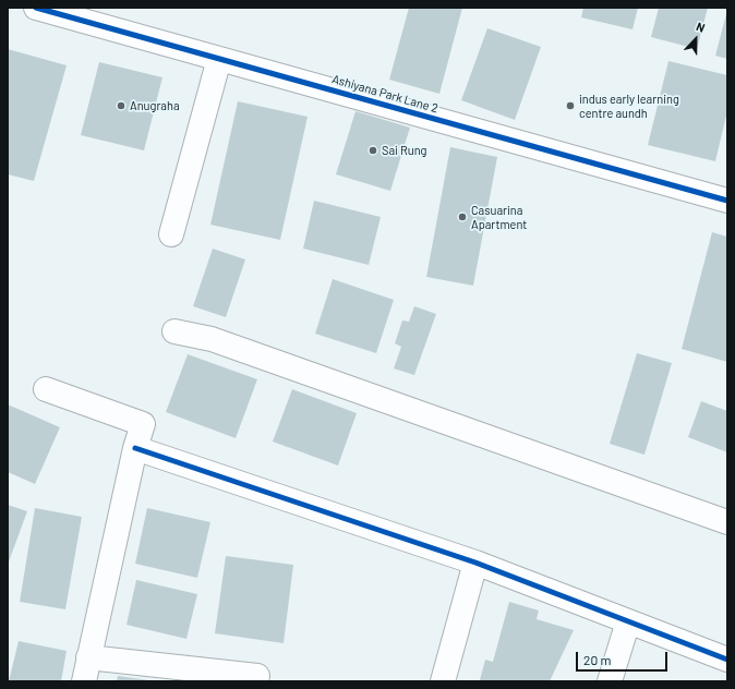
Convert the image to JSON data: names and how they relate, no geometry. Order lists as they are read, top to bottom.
{
  "streets": {
    "street": ["Ashiyana Park Lane 2"]
  },
  "places": [
    "Anugraha",
    "indus early learning centre aundh",
    "Sai Rung",
    "Casuarina Apartment"
  ],
  "scale_bar": "20 m",
  "north": "top"
}
